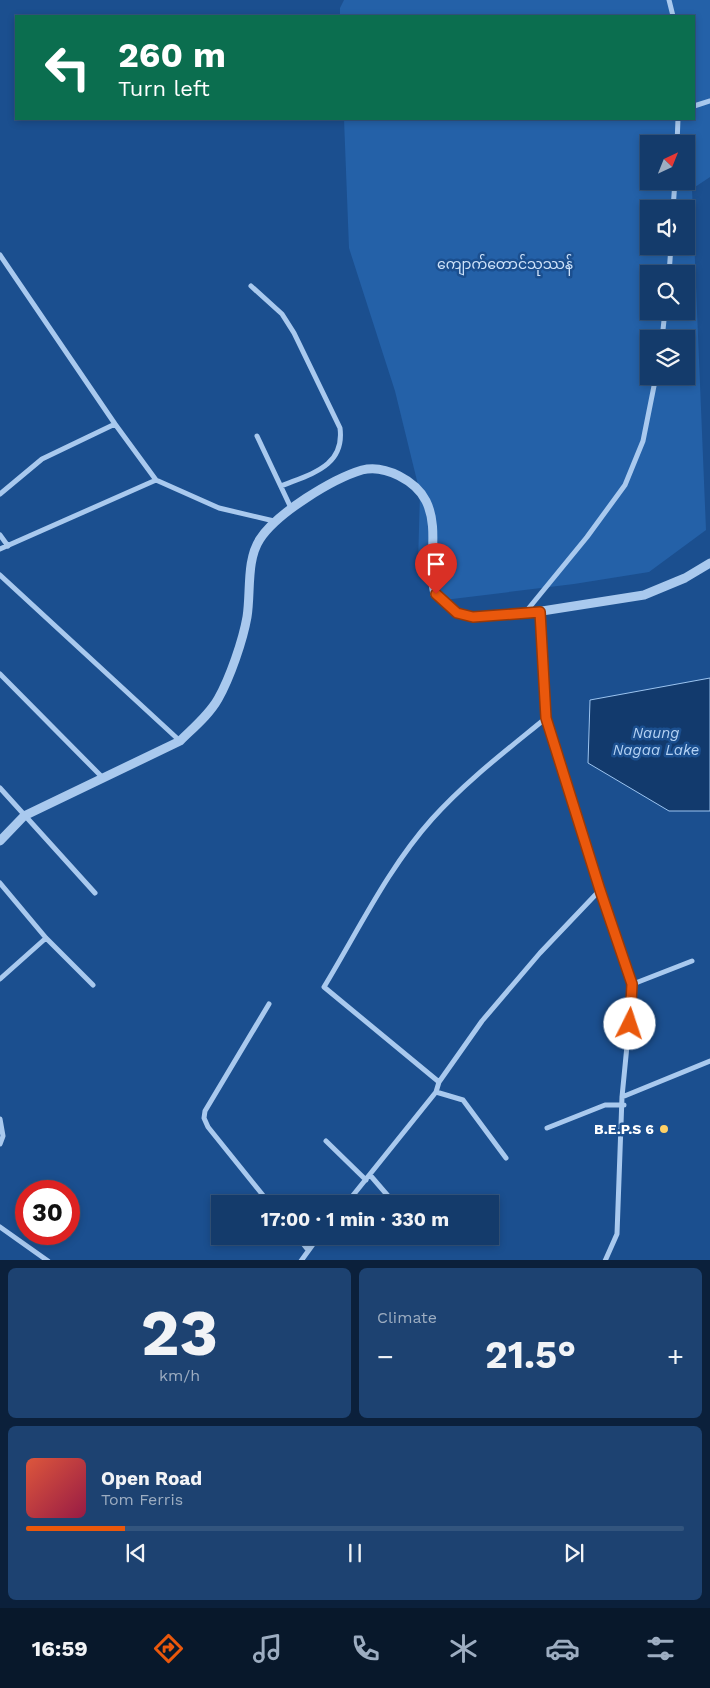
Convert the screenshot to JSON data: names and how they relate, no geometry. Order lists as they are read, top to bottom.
{
  "water": ["Naung Nagaa Lake"],
  "parks": ["ကျောက်တောင်သုဿန်"],
  "places": ["B.E.P.S 6"],
  "north": "top right",
  "page": {
    "turn": ["260 m", "Turn left"],
    "limit": "30",
    "trip": "17:00 · 1 min · 330 m",
    "tile": [
      ["23", "km/h"],
      "Climate"
    ],
    "heat": ["−", "21.5°", "+"],
    "song": ["Open Road", "Tom Ferris"],
    "tabs": "16:59"
  }
}
